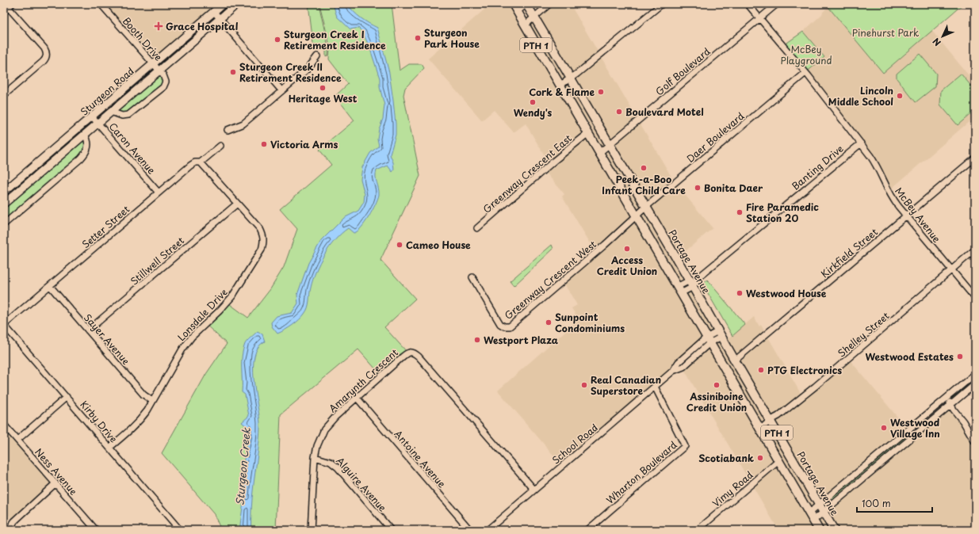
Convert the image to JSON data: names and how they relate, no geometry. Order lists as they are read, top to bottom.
{
  "streets": {
    "highway": ["PTH 1", "Portage Avenue"],
    "main road": ["Sturgeon Road"],
    "street": [
      "Booth Drive",
      "Golf Boulevard",
      "Daer Boulevard",
      "Caron Avenue",
      "Banting Drive",
      "Greenway Crescent East",
      "McBey Avenue",
      "Setter Street",
      "Kirkfield Street",
      "Stillwell Street",
      "Greenway Crescent West",
      "Lonsdale Drive",
      "Shelley Street",
      "Sayer Avenue",
      "Amarynth Crescent",
      "Kirby Drive",
      "School Road",
      "Antoine Avenue",
      "Ness Avenue",
      "Wharton Boulevard",
      "Alguire Avenue",
      "Vimy Road"
    ]
  },
  "crossings": [
    ["Booth Drive", "Sturgeon Road"],
    ["PTH 1", "Golf Boulevard"],
    ["PTH 1", "Daer Boulevard"],
    ["PTH 1", "Greenway Crescent East"],
    ["PTH 1", "Greenway Crescent West"],
    ["PTH 1", "Shelley Street"],
    ["PTH 1", "School Road"],
    ["PTH 1", "Vimy Road"],
    ["Golf Boulevard", "McBey Avenue"],
    ["Golf Boulevard", "Portage Avenue"],
    ["Sturgeon Road", "Caron Avenue"],
    ["Daer Boulevard", "McBey Avenue"],
    ["Daer Boulevard", "Portage Avenue"],
    ["Daer Boulevard", "Greenway Crescent West"],
    ["Caron Avenue", "Setter Street"],
    ["Banting Drive", "McBey Avenue"],
    ["Banting Drive", "Portage Avenue"],
    ["McBey Avenue", "Kirkfield Street"],
    ["McBey Avenue", "Shelley Street"],
    ["Setter Street", "Lonsdale Drive"],
    ["Setter Street", "Sayer Avenue"],
    ["Setter Street", "Kirby Drive"],
    ["Kirkfield Street", "Portage Avenue"],
    ["Stillwell Street", "Lonsdale Drive"],
    ["Stillwell Street", "Sayer Avenue"],
    ["Portage Avenue", "Shelley Street"],
    ["Portage Avenue", "School Road"],
    ["Lonsdale Drive", "Sayer Avenue"],
    ["Lonsdale Drive", "Kirby Drive"],
    ["Amarynth Crescent", "School Road"],
    ["Amarynth Crescent", "Antoine Avenue"],
    ["Amarynth Crescent", "Alguire Avenue"],
    ["School Road", "Wharton Boulevard"]
  ],
  "water": ["Sturgeon Creek"],
  "parks": ["Pinehurst Park", "McBey Playground"],
  "places": {
    "health": ["Grace Hospital"],
    "other": [
      "Sturgeon Park House",
      "Sturgeon Creek I Retirement Residence",
      "Sturgeon Creek II Retirement Residence",
      "Heritage West",
      "Cork & Flame",
      "Lincoln Middle School",
      "Wendy's",
      "Boulevard Motel",
      "Victoria Arms",
      "Peek-a-Boo Infant Child Care",
      "Bonita Daer",
      "Fire Paramedic Station 20",
      "Cameo House",
      "Access Credit Union",
      "Westwood House",
      "Sunpoint Condominiums",
      "Westport Plaza",
      "Westwood Estates",
      "PTG Electronics",
      "Real Canadian Superstore",
      "Assiniboine Credit Union",
      "Westwood Village Inn",
      "Scotiabank"
    ]
  },
  "scale_bar": "100 m",
  "north": "bottom left"
}
